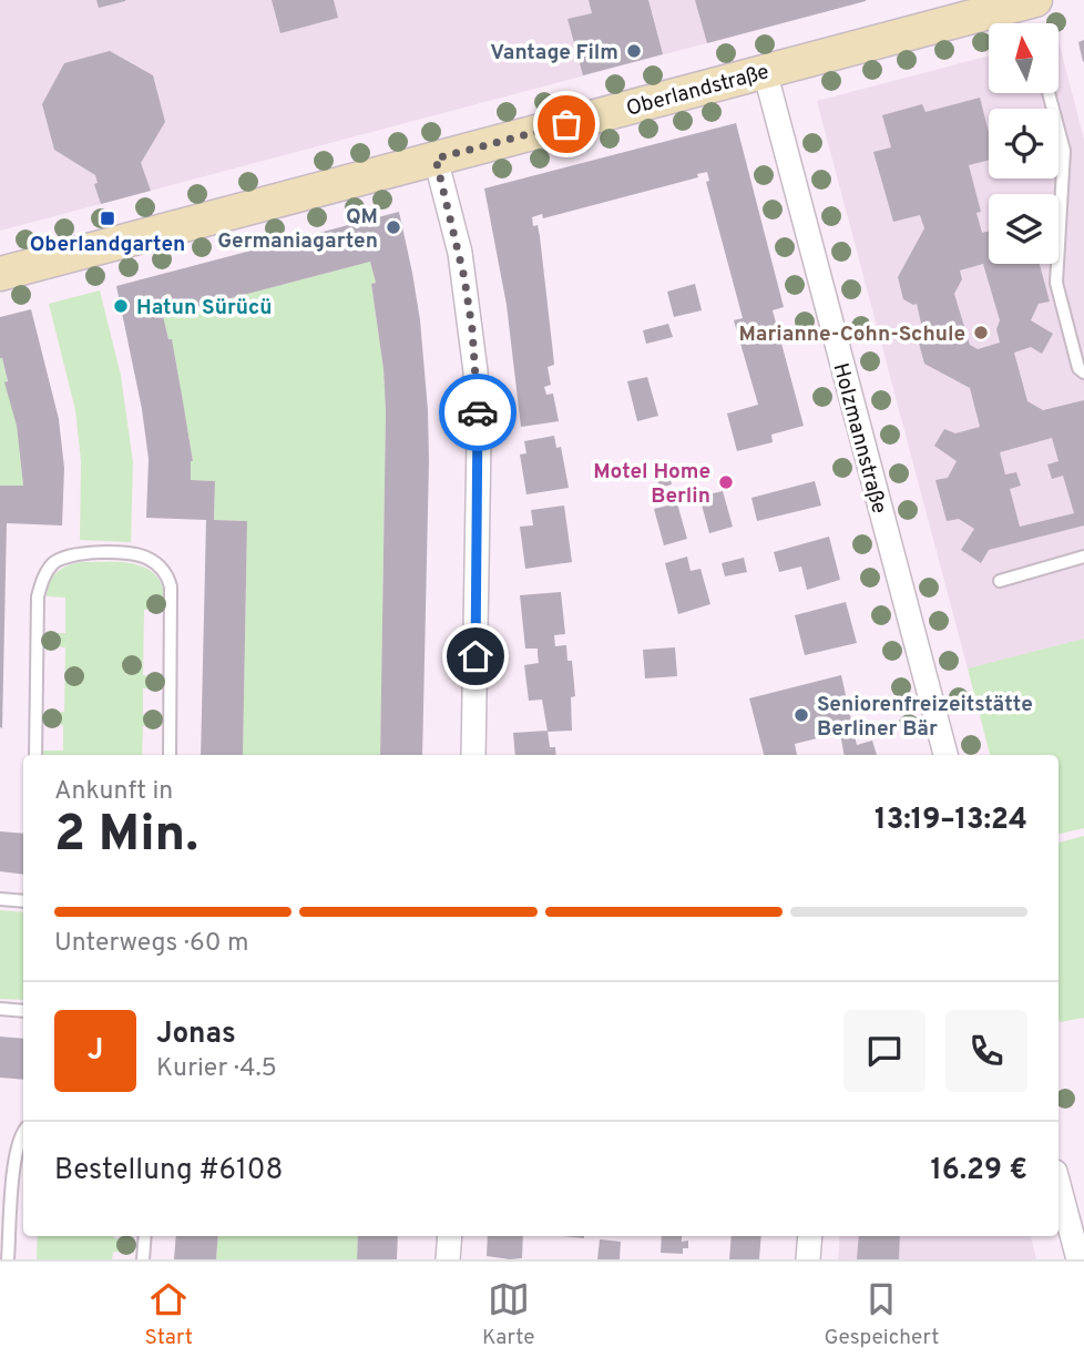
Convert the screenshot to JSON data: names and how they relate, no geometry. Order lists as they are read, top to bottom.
{
  "streets": {
    "street": ["Oberlandstraße", "Holzmannstraße"]
  },
  "crossings": [
    ["Oberlandstraße", "Holzmannstraße"]
  ],
  "places": {
    "other": [
      "Vantage Film",
      "QM Germaniagarten",
      "Hatun Sürücü",
      "Marianne-Cohn-Schule",
      "Motel Home Berlin",
      "Seniorenfreizeitstätte Berliner Bär"
    ],
    "transit": ["Oberlandgarten"]
  },
  "north": "top",
  "page": {
    "heading": ["2 Min.", "Ankunft in", "13:19–13:24"],
    "panel": [
      "Jonas",
      "Kurier · 4.5",
      "Bestellung #6108",
      "16.29 €"
    ],
    "bar": "Unterwegs · 60 m",
    "round": "J",
    "tabs": ["Start", "Karte", "Gespeichert"]
  }
}
